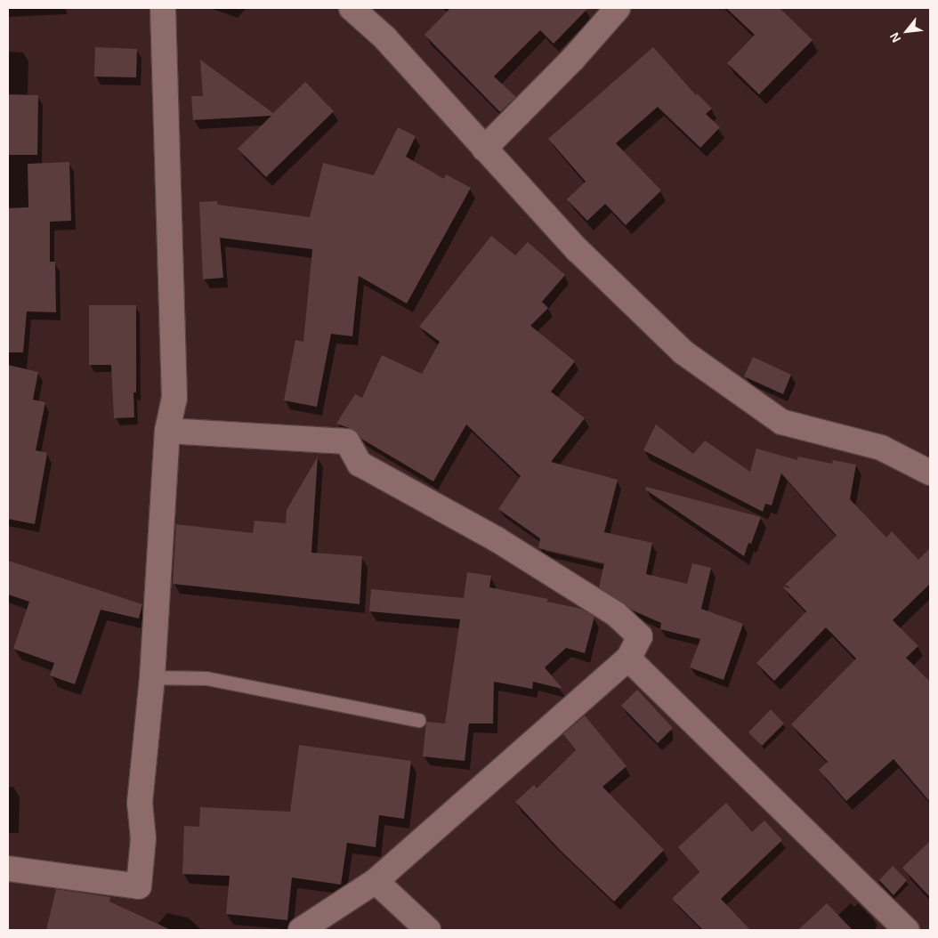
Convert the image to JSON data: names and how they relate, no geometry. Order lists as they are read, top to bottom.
{
  "north": "bottom left"
}
